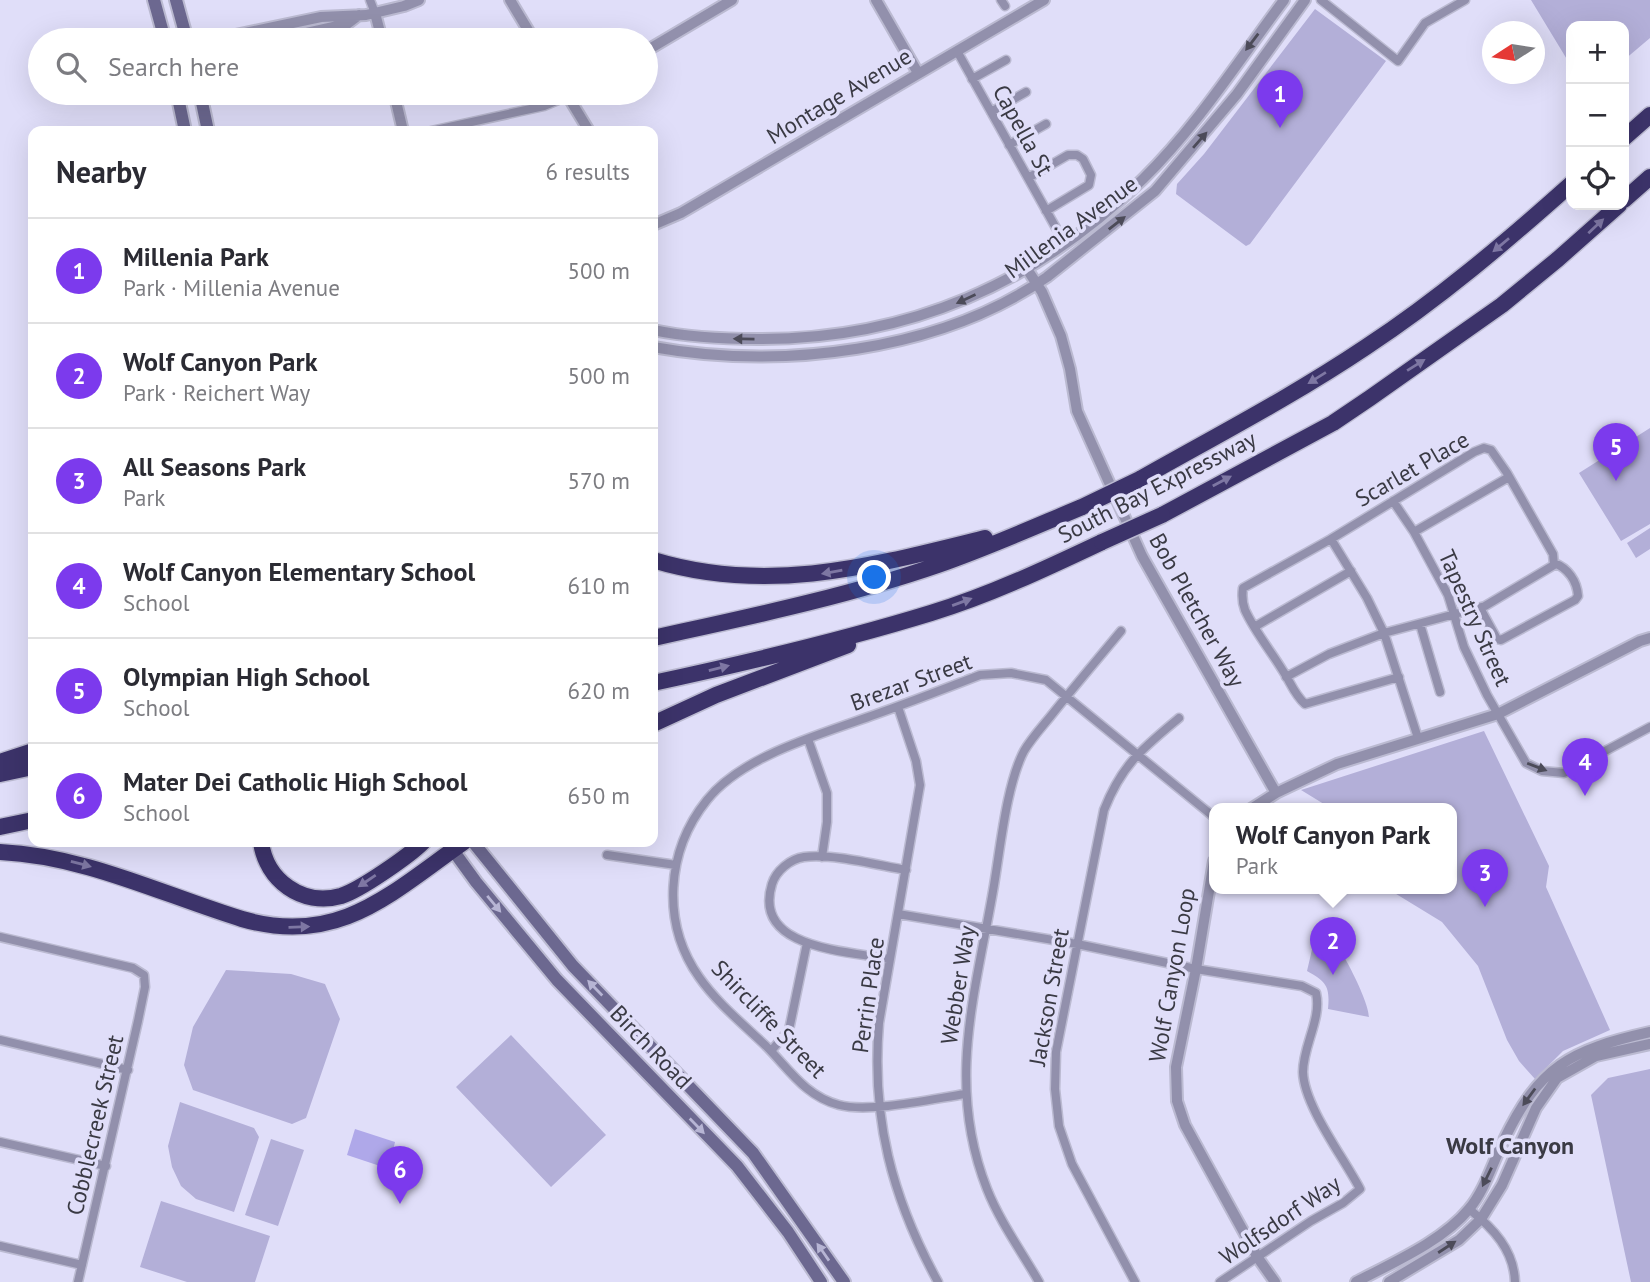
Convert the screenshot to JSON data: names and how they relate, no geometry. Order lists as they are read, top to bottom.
{
  "streets": {
    "highway": ["South Bay Expressway"],
    "main road": ["Birch Road"],
    "street": [
      "Montage Avenue",
      "Capella St",
      "Millenia Avenue",
      "Scarlet Place",
      "Bob Pletcher Way",
      "Tapestry Street",
      "Brezar Street",
      "Wolf Canyon Loop",
      "Webber Way",
      "Perrin Place",
      "Jackson Street",
      "Shircliffe Street",
      "Cobblecreek Street",
      "Wolfsdorf Way"
    ]
  },
  "crossings": [
    ["Montage Avenue", "Capella St"],
    ["Millenia Avenue", "Bob Pletcher Way"],
    ["Scarlet Place", "Tapestry Street"],
    ["Brezar Street", "Webber Way"],
    ["Brezar Street", "Perrin Place"],
    ["Brezar Street", "Jackson Street"],
    ["Brezar Street", "Shircliffe Street"],
    ["Wolf Canyon Loop", "Wolfsdorf Way"],
    ["Webber Way", "Shircliffe Street"],
    ["Perrin Place", "Shircliffe Street"]
  ],
  "districts": ["Wolf Canyon"],
  "north": "left",
  "page": {
    "map_buttons": ["+", "−"],
    "search": "Search here",
    "pins": [
      "1",
      "5",
      "4",
      "3",
      "2",
      "6"
    ],
    "heading": ["Nearby", "6 results"],
    "list": [
      {
        "mark": "1",
        "name": "Millenia Park",
        "note": "Park · Millenia Avenue",
        "value": "500 m"
      },
      {
        "mark": "2",
        "name": "Wolf Canyon Park",
        "note": "Park · Reichert Way",
        "value": "500 m"
      },
      {
        "mark": "3",
        "name": "All Seasons Park",
        "note": "Park",
        "value": "570 m"
      },
      {
        "mark": "4",
        "name": "Wolf Canyon Elementary School",
        "note": "School",
        "value": "610 m"
      },
      {
        "mark": "5",
        "name": "Olympian High School",
        "note": "School",
        "value": "620 m"
      },
      {
        "mark": "6",
        "name": "Mater Dei Catholic High School",
        "note": "School",
        "value": "650 m"
      }
    ],
    "popup": ["Wolf Canyon Park", "Park"]
  }
}
